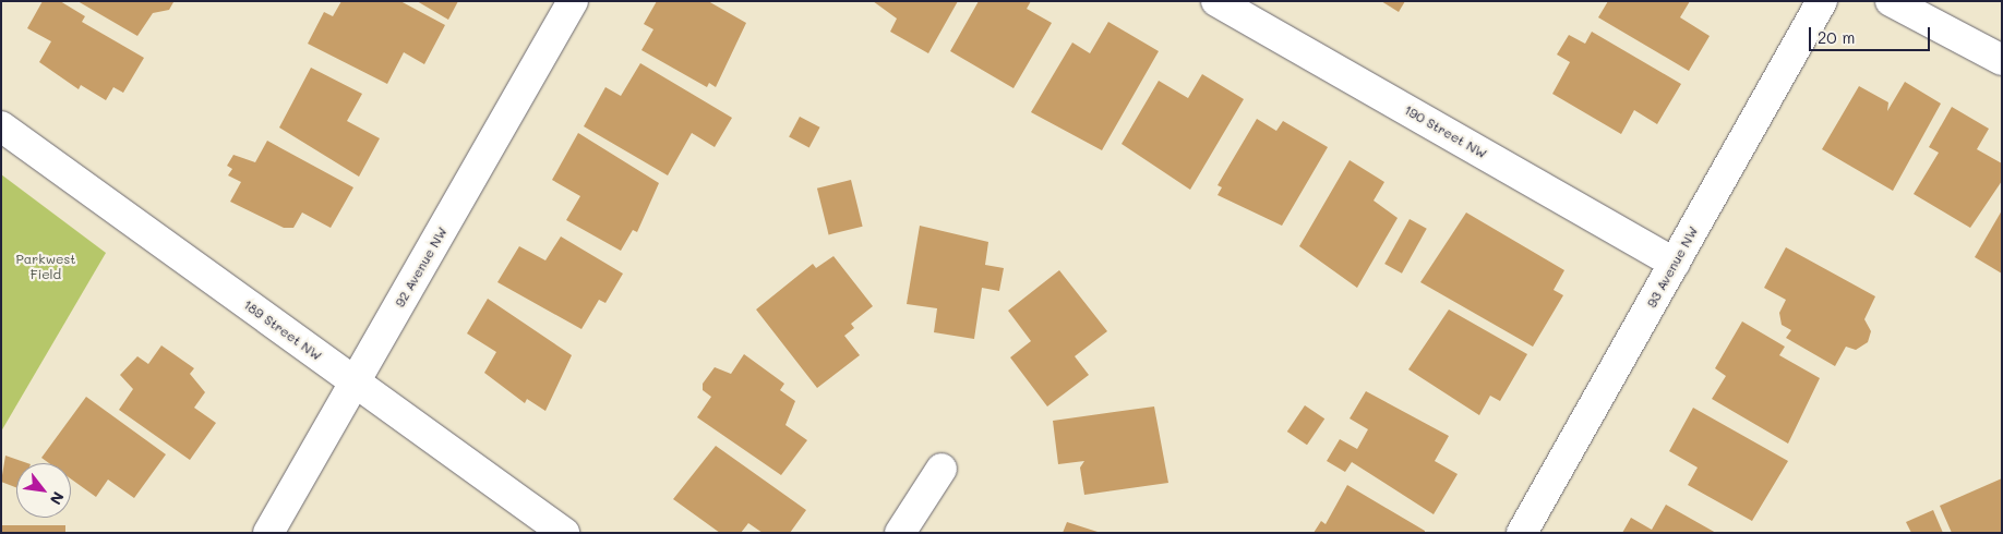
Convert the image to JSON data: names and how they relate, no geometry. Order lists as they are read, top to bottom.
{
  "streets": {
    "street": [
      "190 Street NW",
      "92 Avenue NW",
      "93 Avenue NW",
      "189 Street NW"
    ]
  },
  "crossings": [
    ["190 Street NW", "93 Avenue NW"],
    ["92 Avenue NW", "189 Street NW"]
  ],
  "parks": ["Parkwest Field"],
  "scale_bar": "20 m",
  "north": "bottom right"
}
